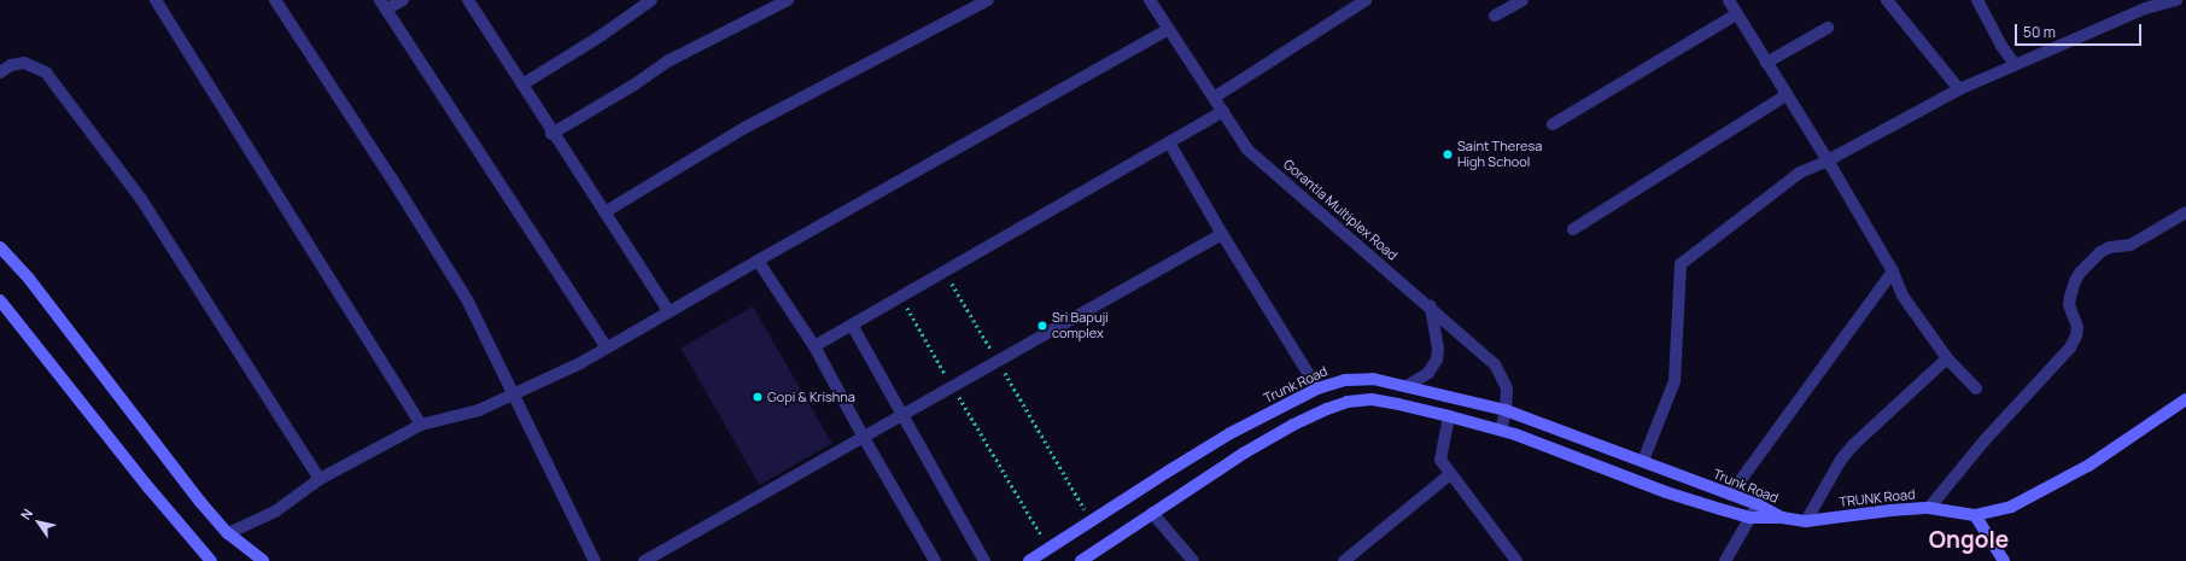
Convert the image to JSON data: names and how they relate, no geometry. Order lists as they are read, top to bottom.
{
  "streets": {
    "main road": ["Trunk Road", "TRUNK Road"],
    "street": ["Gorantla Multiplex Road"]
  },
  "crossings": [
    ["Gorantla Multiplex Road", "Trunk Road"],
    ["Trunk Road", "TRUNK Road"]
  ],
  "districts": ["Ongole"],
  "places": ["Saint Theresa High School", "Sri Bapuji complex", "Gopi & Krishna"],
  "scale_bar": "50 m",
  "north": "top left"
}
